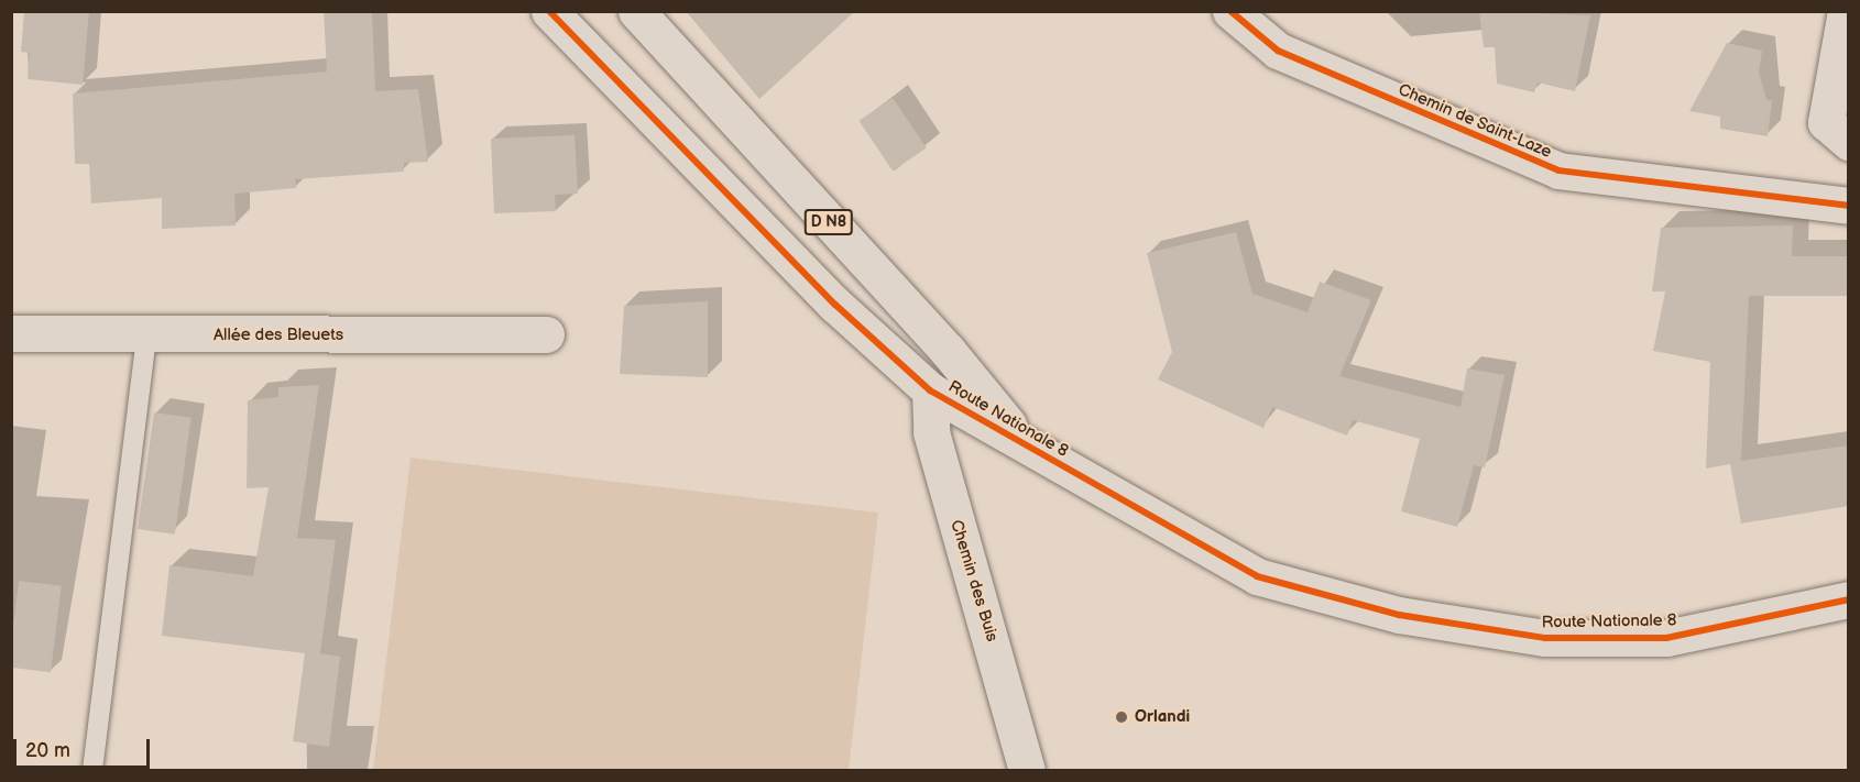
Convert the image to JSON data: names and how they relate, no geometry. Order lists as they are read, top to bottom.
{
  "streets": {
    "main road": [
      "Chemin de Saint-Laze",
      "D N8",
      "Allée des Bleuets",
      "Route Nationale 8",
      "Chemin des Buis"
    ]
  },
  "crossings": [
    ["Route Nationale 8", "Chemin des Buis"]
  ],
  "places": ["Orlandi"],
  "scale_bar": "20 m"
}
